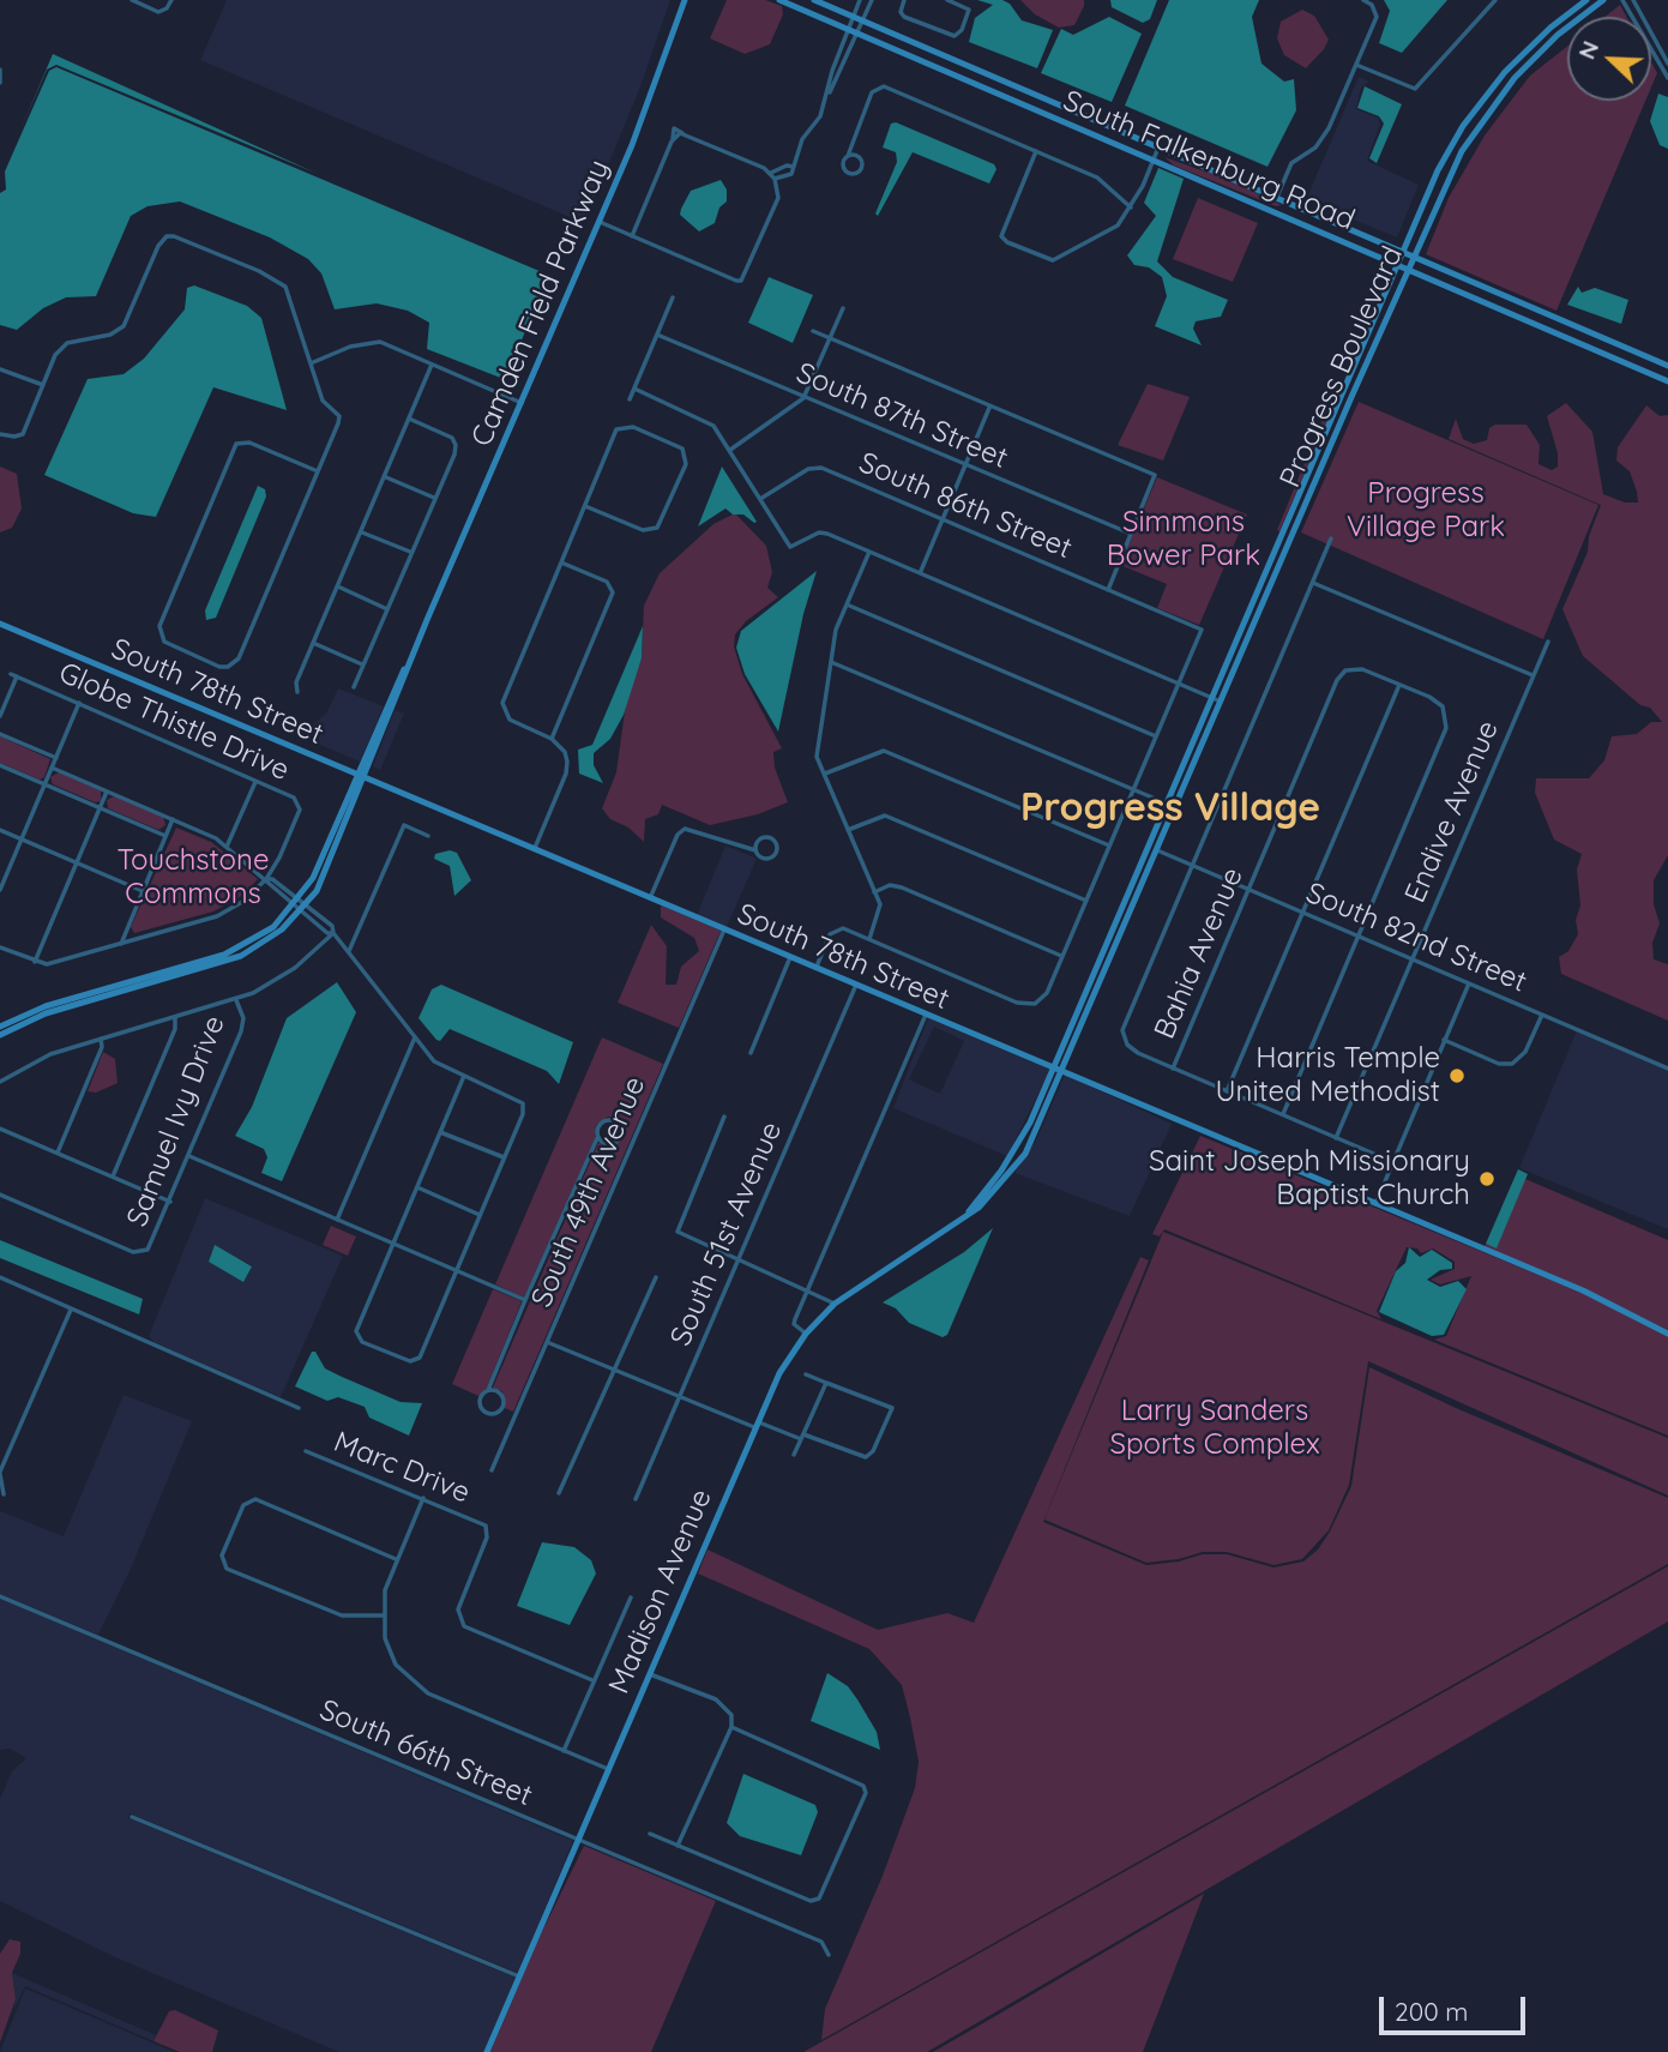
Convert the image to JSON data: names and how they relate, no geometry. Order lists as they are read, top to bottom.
{
  "streets": {
    "street": [
      "South Falkenburg Road",
      "Camden Field Parkway",
      "Progress Boulevard",
      "South 87th Street",
      "South 86th Street",
      "South 78th Street",
      "Globe Thistle Drive",
      "Endive Avenue",
      "South 82nd Street",
      "Bahia Avenue",
      "Samuel Ivy Drive",
      "South 49th Avenue",
      "South 51st Avenue",
      "Marc Drive",
      "Madison Avenue",
      "South 66th Street"
    ]
  },
  "crossings": [
    ["South Falkenburg Road", "Progress Boulevard"],
    ["Camden Field Parkway", "South 78th Street"],
    ["Progress Boulevard", "South 78th Street"],
    ["Progress Boulevard", "South 82nd Street"],
    ["Progress Boulevard", "Madison Avenue"],
    ["South 78th Street", "South 49th Avenue"],
    ["South 78th Street", "South 51st Avenue"],
    ["South 78th Street", "Madison Avenue"],
    ["Endive Avenue", "South 82nd Street"],
    ["South 82nd Street", "Bahia Avenue"],
    ["Madison Avenue", "South 66th Street"]
  ],
  "districts": ["Progress Village"],
  "parks": [
    "Progress Village Park",
    "Simmons Bower Park",
    "Touchstone Commons",
    "Larry Sanders Sports Complex"
  ],
  "places": ["Harris Temple United Methodist", "Saint Joseph Missionary Baptist Church"],
  "scale_bar": "200 m",
  "north": "top left"
}
